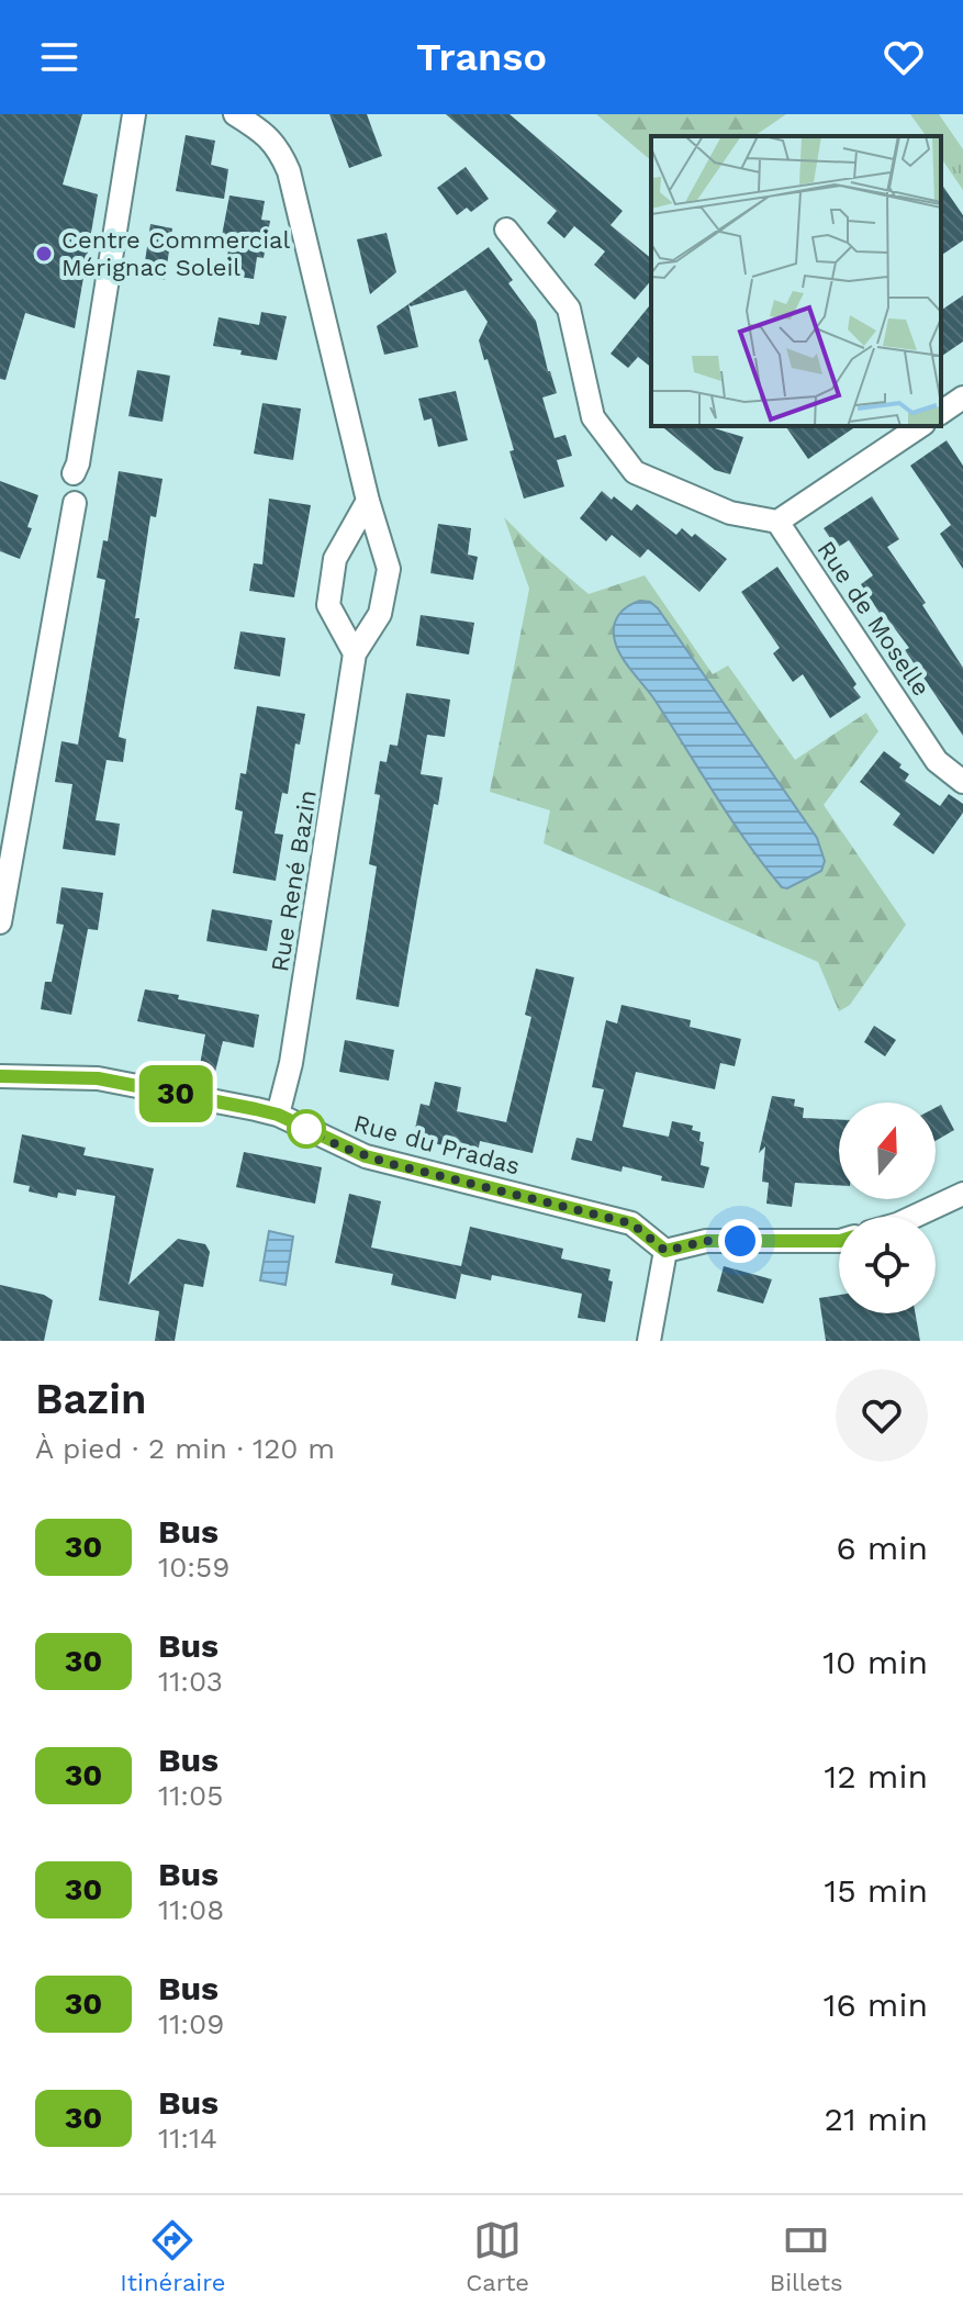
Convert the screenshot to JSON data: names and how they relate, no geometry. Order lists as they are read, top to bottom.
{
  "streets": {
    "street": ["Rue de Moselle", "Rue René Bazin", "Rue du Pradas"]
  },
  "crossings": [
    ["Rue René Bazin", "Rue du Pradas"]
  ],
  "places": ["Centre Commercial Mérignac Soleil"],
  "lines": ["bus line 30"],
  "north": "top",
  "page": {
    "header": "Transo",
    "on_map": "30",
    "heading": ["Bazin", "À pied · 2 min · 120 m"],
    "list": [
      {
        "mark": "30",
        "name": "Bus",
        "note": "10:59",
        "value": "6 min"
      },
      {
        "mark": "30",
        "name": "Bus",
        "note": "11:03",
        "value": "10 min"
      },
      {
        "mark": "30",
        "name": "Bus",
        "note": "11:05",
        "value": "12 min"
      },
      {
        "mark": "30",
        "name": "Bus",
        "note": "11:08",
        "value": "15 min"
      },
      {
        "mark": "30",
        "name": "Bus",
        "note": "11:09",
        "value": "16 min"
      },
      {
        "mark": "30",
        "name": "Bus",
        "note": "11:14",
        "value": "21 min"
      }
    ],
    "tabs": ["Itinéraire", "Carte", "Billets"]
  }
}
